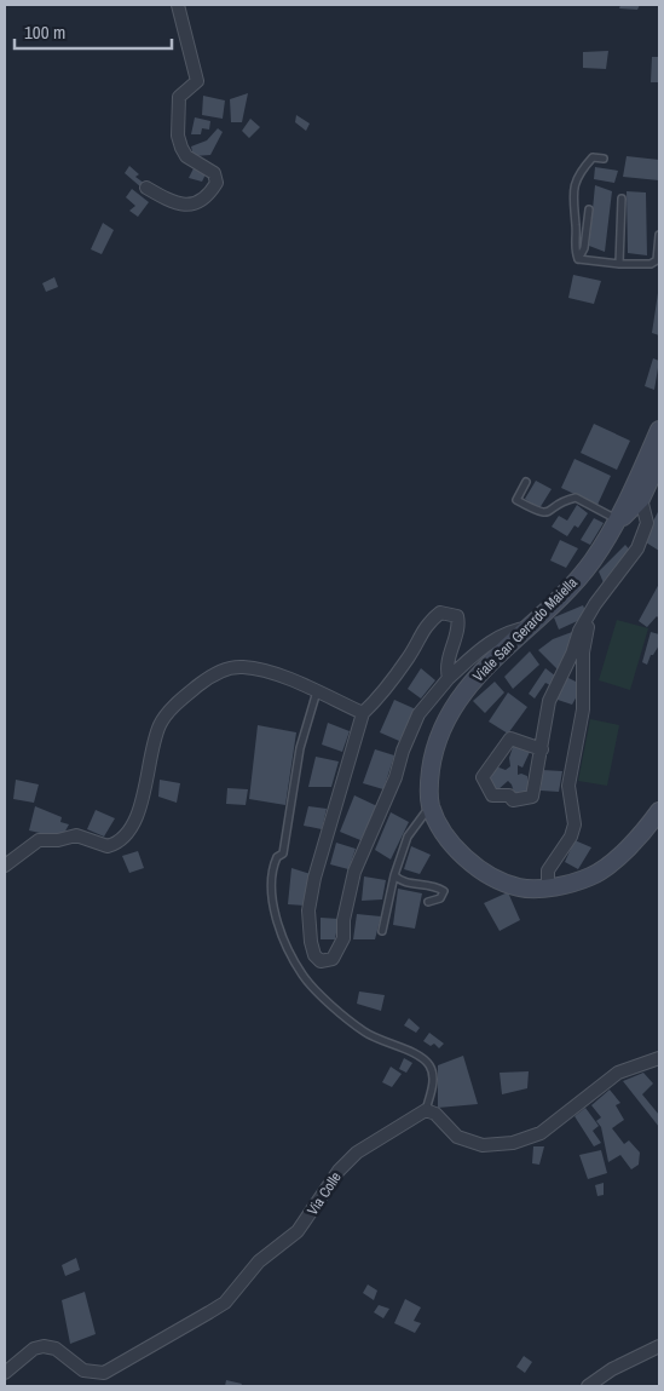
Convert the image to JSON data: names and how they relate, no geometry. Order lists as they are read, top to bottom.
{
  "streets": {
    "main road": ["Viale San Gerardo Maiella"],
    "street": ["Via Colle"]
  },
  "scale_bar": "100 m"
}
